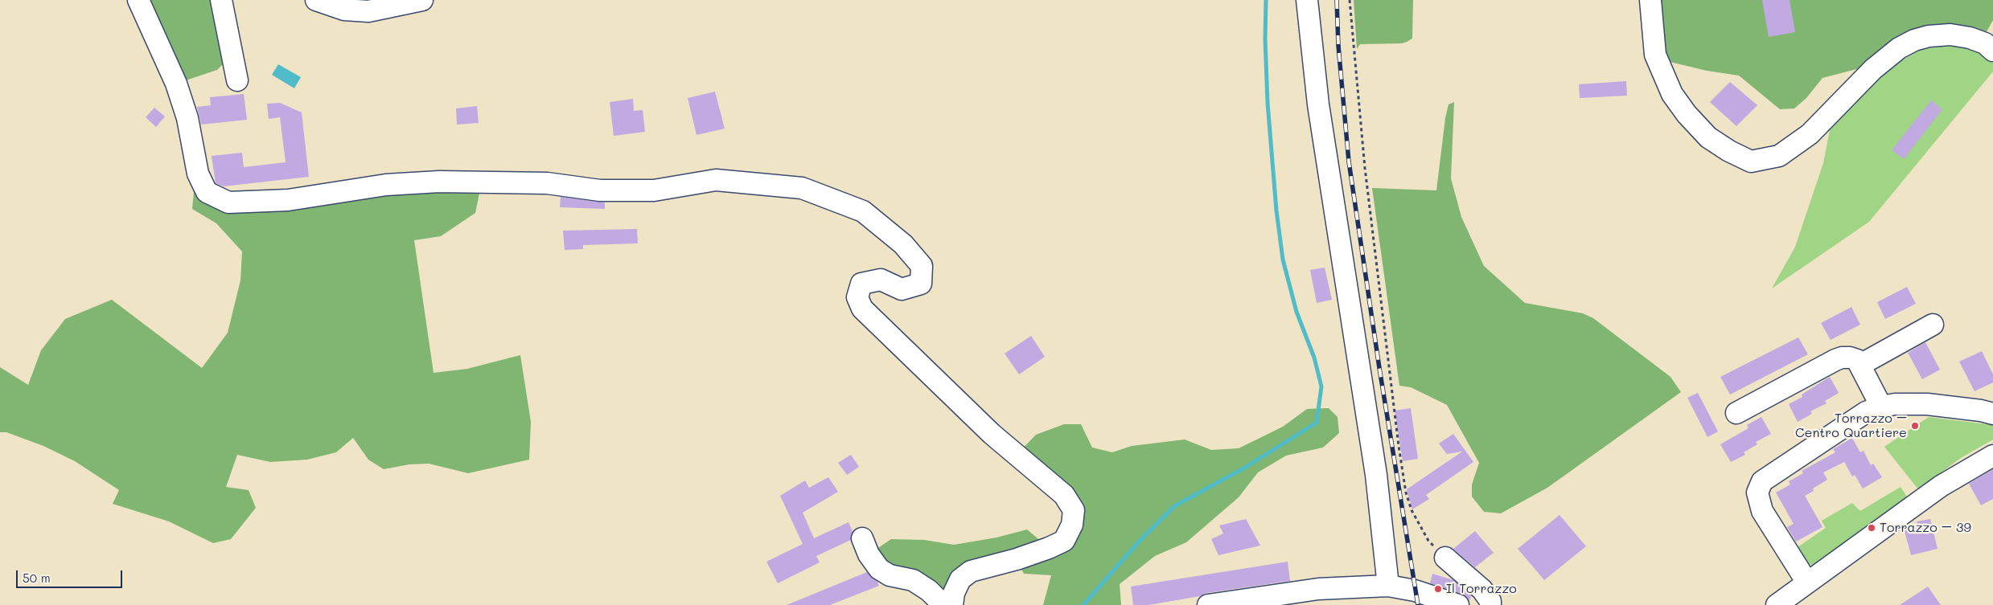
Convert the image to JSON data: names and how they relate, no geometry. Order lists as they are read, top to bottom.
{
  "places": ["Torrazzo – Centro Quartiere", "Torrazzo – 39", "Il Torrazzo"],
  "scale_bar": "50 m"
}
